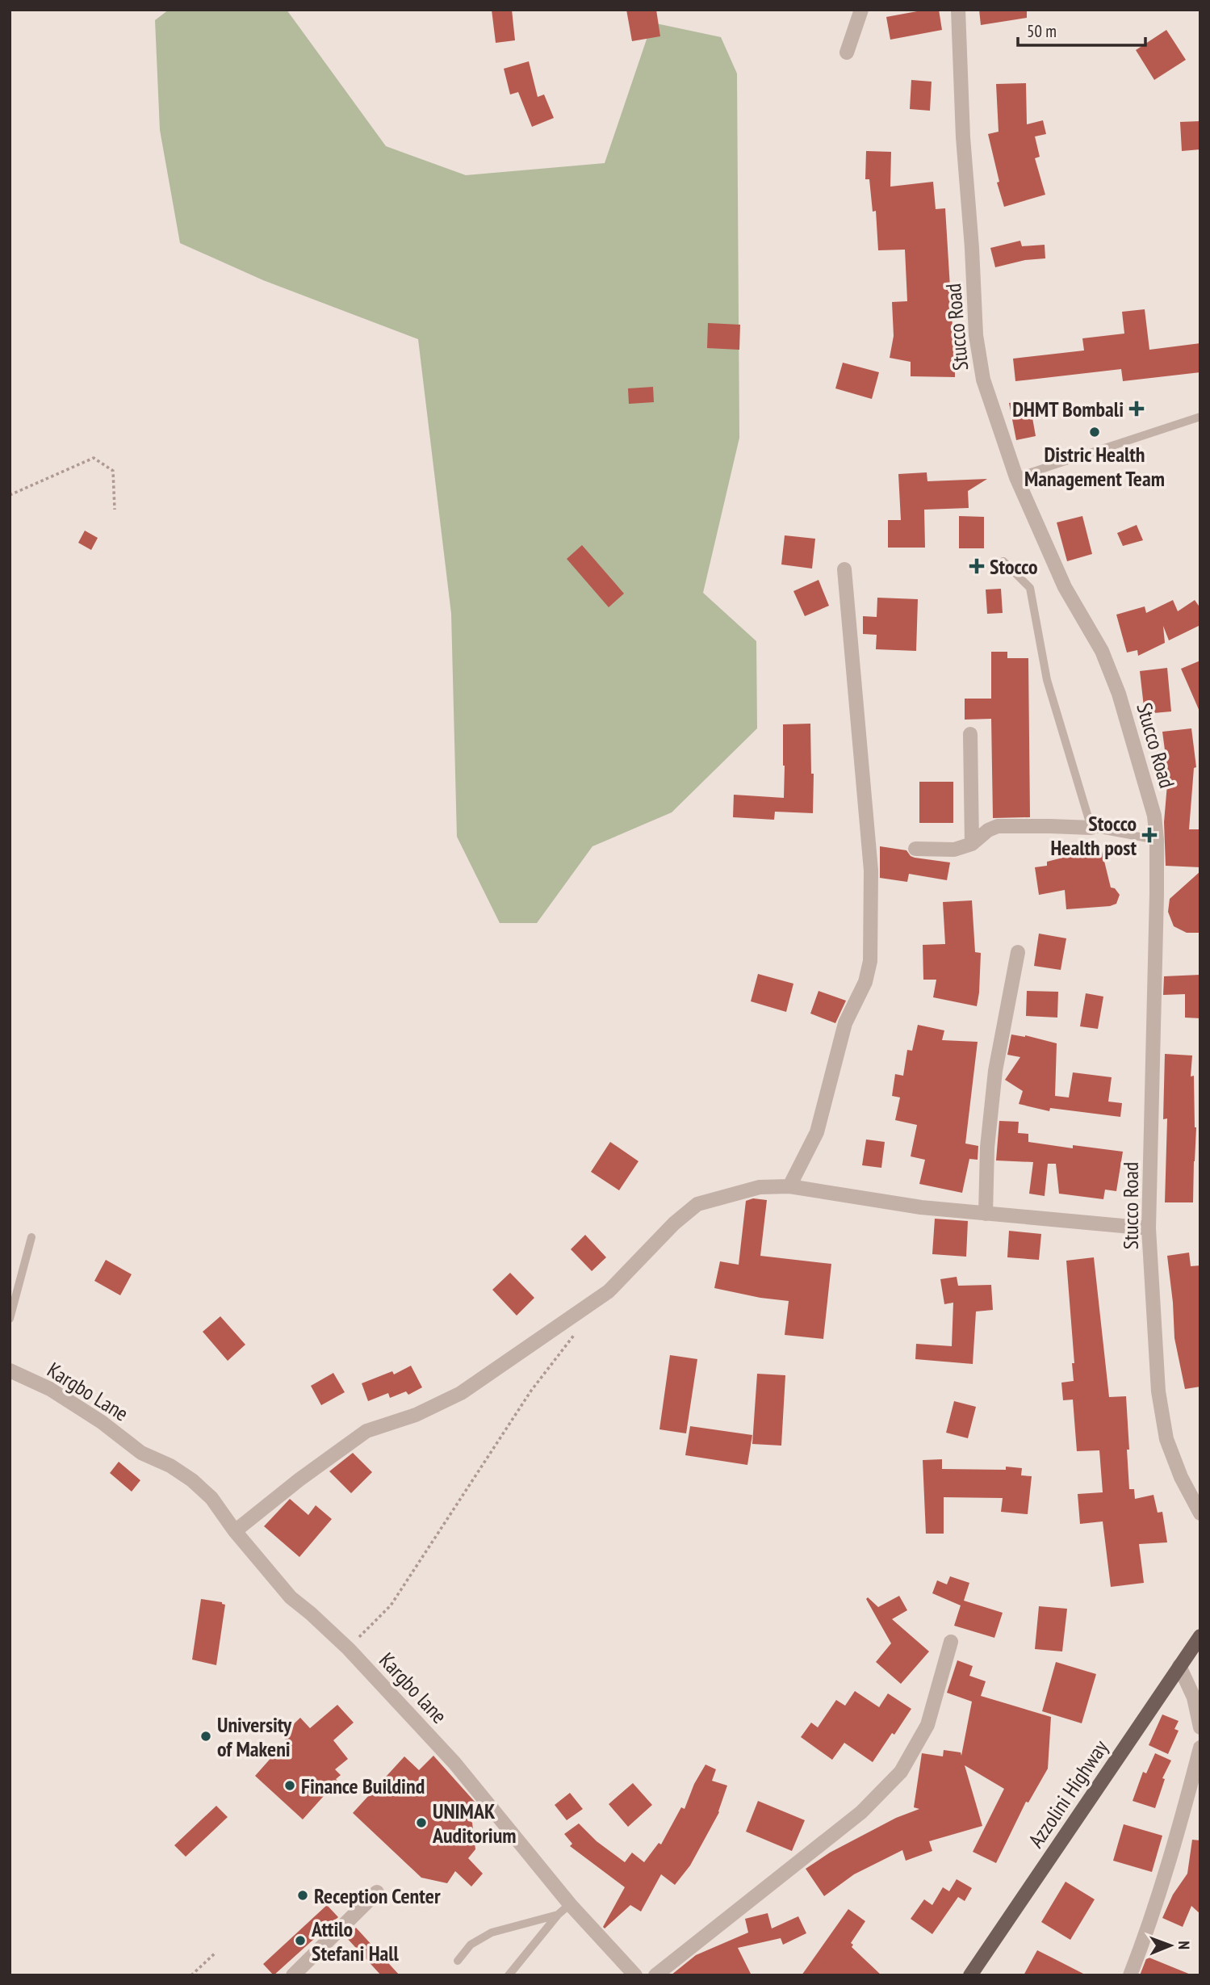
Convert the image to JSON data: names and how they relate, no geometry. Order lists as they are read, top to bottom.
{
  "streets": {
    "main road": ["Azzolini Highway"],
    "street": ["Stucco Road", "Kargbo Lane", "Kargbo lane"]
  },
  "crossings": [
    ["Kargbo Lane", "Kargbo lane"]
  ],
  "places": {
    "health": ["DHMT Bombali", "Stocco", "Stocco Health post"],
    "other": [
      "Distric Health Management Team",
      "University of Makeni",
      "Finance Buildind",
      "UNIMAK Auditorium",
      "Reception Center",
      "Attilo Stefani Hall"
    ]
  },
  "scale_bar": "50 m",
  "north": "right"
}
